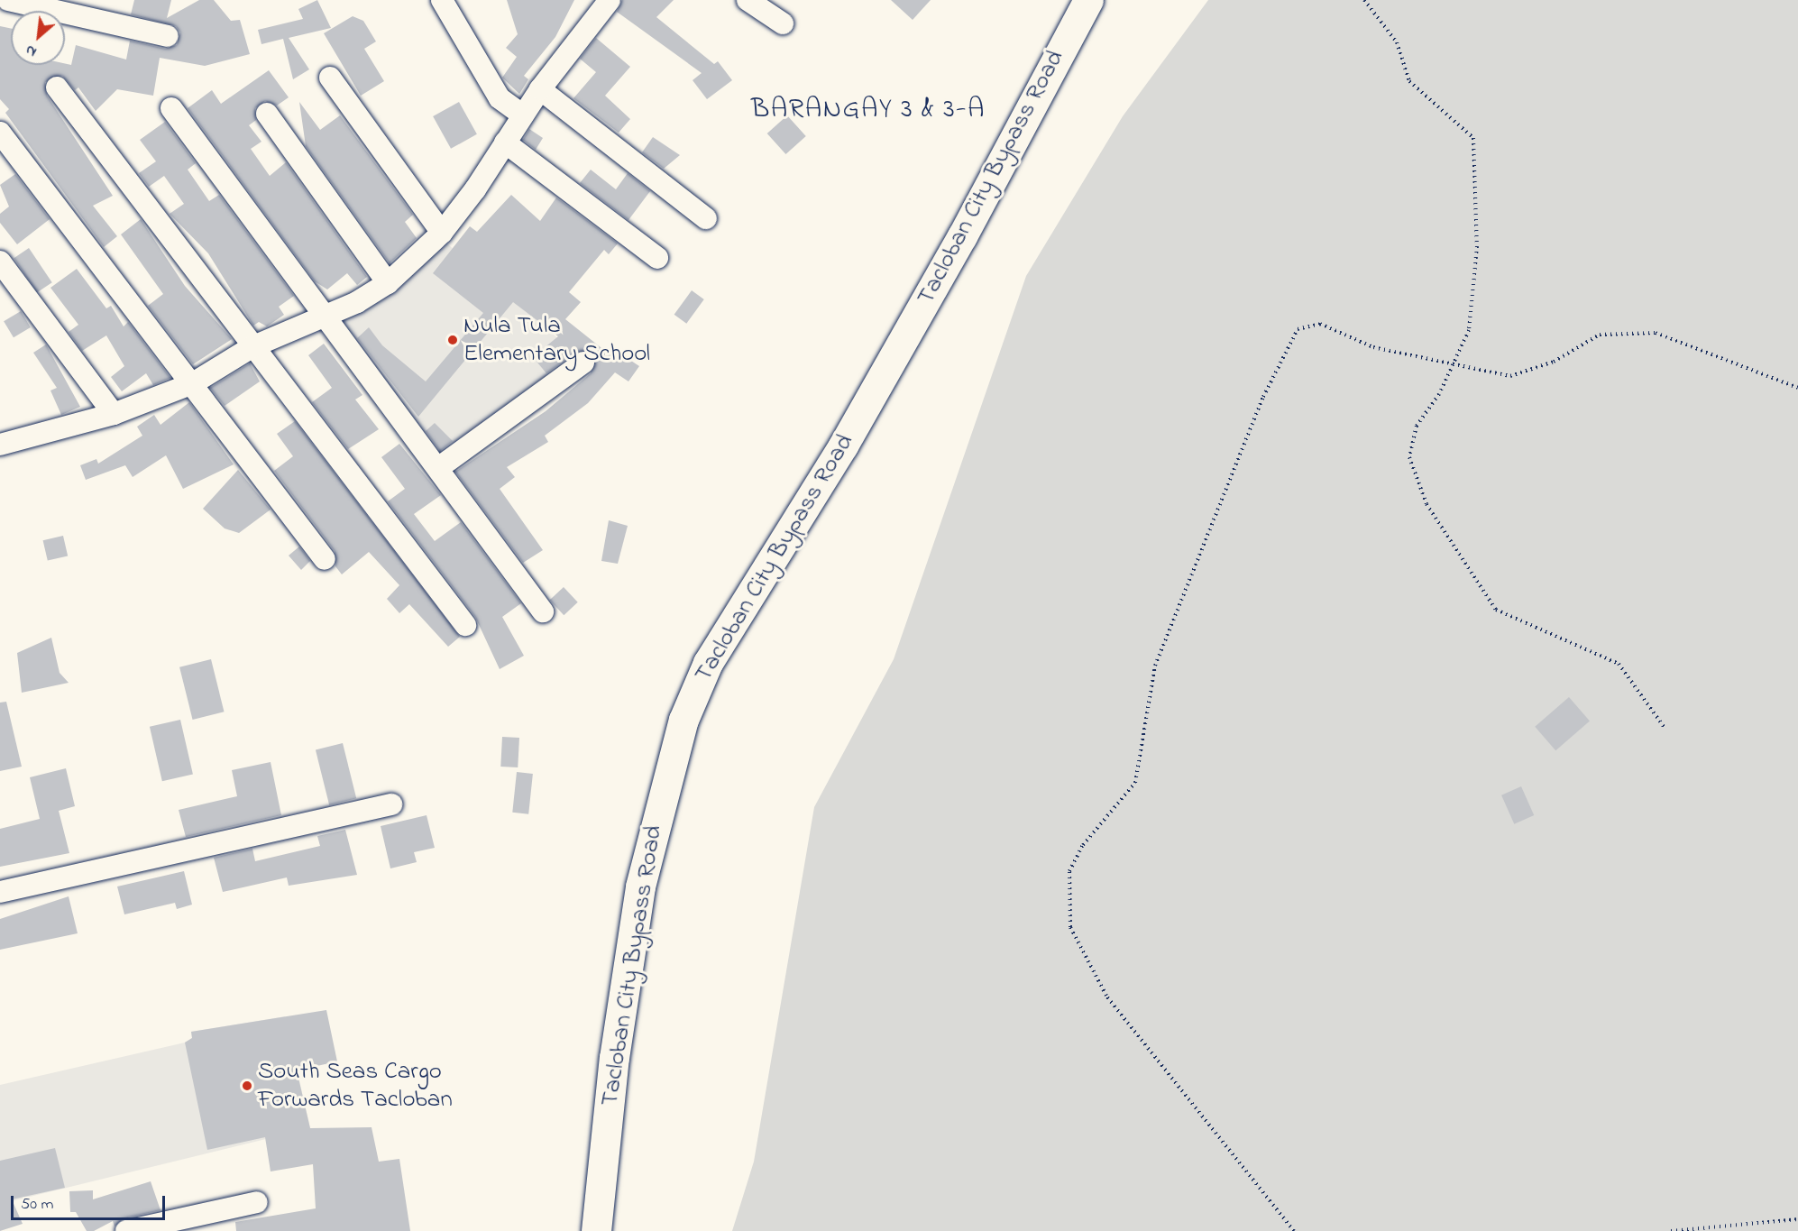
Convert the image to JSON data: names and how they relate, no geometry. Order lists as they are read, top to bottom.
{
  "streets": {
    "highway": ["Tacloban City Bypass Road"]
  },
  "districts": ["BARANGAY 3 & 3-A"],
  "places": ["Nula Tula Elementary School", "South Seas Cargo Forwards Tacloban"],
  "scale_bar": "50 m",
  "north": "bottom left"
}
